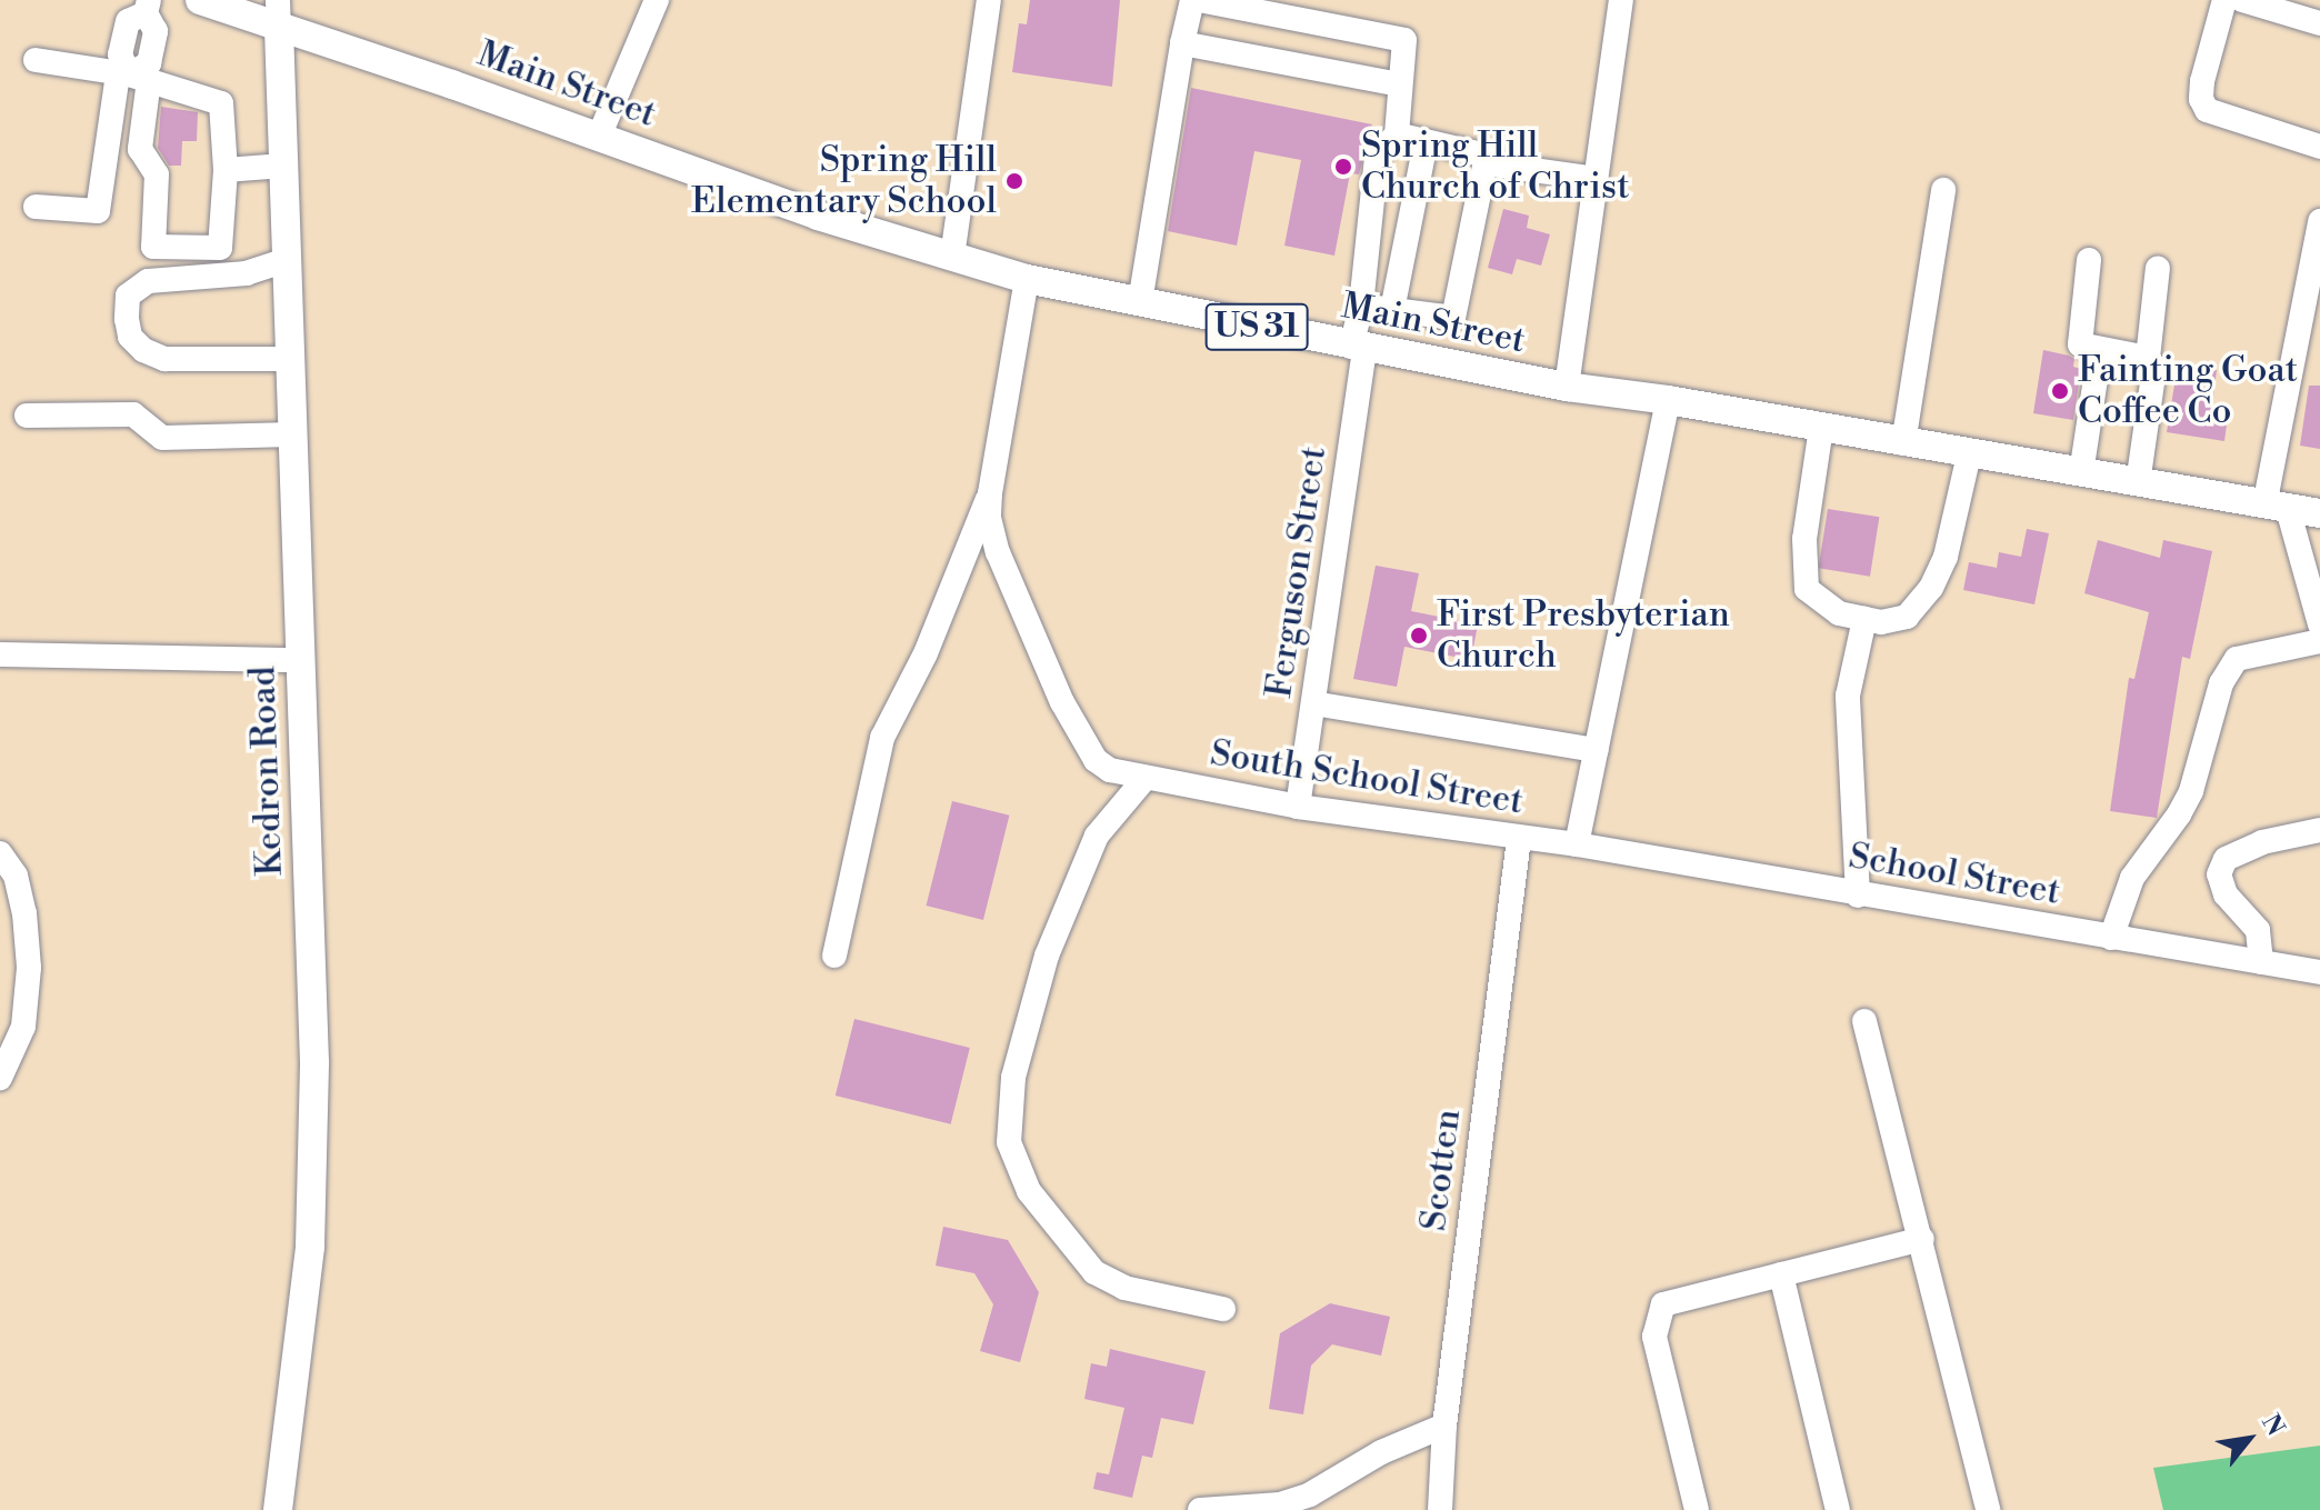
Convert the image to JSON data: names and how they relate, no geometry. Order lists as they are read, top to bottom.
{
  "streets": {
    "main road": ["Main Street", "US 31", "Kedron Road"],
    "street": [
      "Ferguson Street",
      "South School Street",
      "School Street",
      "Scotten"
    ]
  },
  "crossings": [
    ["Main Street", "Ferguson Street"],
    ["Main Street", "Kedron Road"],
    ["Ferguson Street", "South School Street"],
    ["South School Street", "School Street"],
    ["South School Street", "Scotten"]
  ],
  "places": [
    "Spring Hill Church of Christ",
    "Spring Hill Elementary School",
    "Fainting Goat Coffee Co",
    "First Presbyterian Church"
  ],
  "north": "top right"
}
